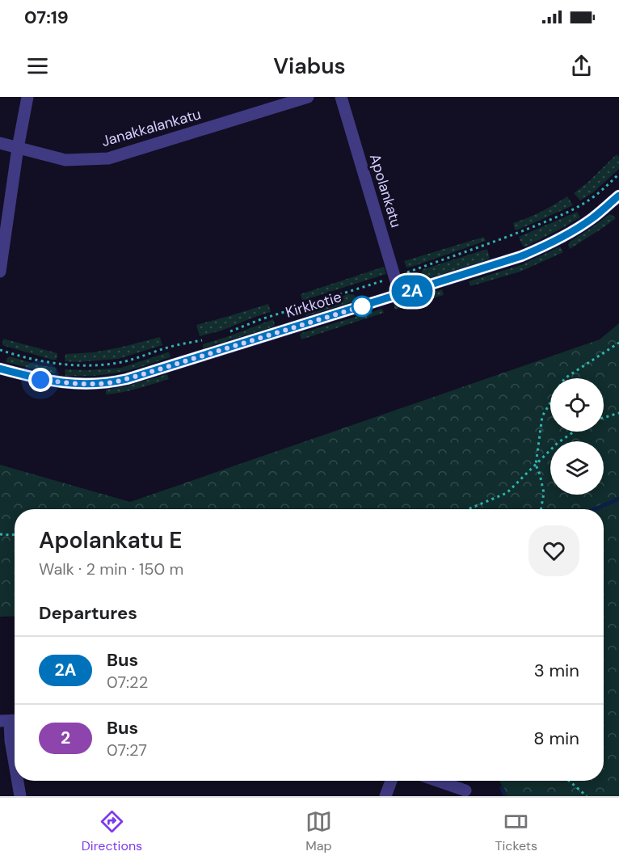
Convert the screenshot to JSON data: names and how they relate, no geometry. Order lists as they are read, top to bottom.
{
  "streets": {
    "street": ["Janakkalankatu", "Apolankatu", "Kirkkotie"]
  },
  "crossings": [
    ["Apolankatu", "Kirkkotie"]
  ],
  "lines": ["bus line 2A"],
  "page": {
    "status": "07:19",
    "header": "Viabus",
    "on_map": "2A",
    "heading": [
      ["Apolankatu E", "Walk · 2 min · 150 m"],
      "Departures"
    ],
    "list": [
      {
        "mark": "2A",
        "name": "Bus",
        "note": "07:22",
        "value": "3 min"
      },
      {
        "mark": "2",
        "name": "Bus",
        "note": "07:27",
        "value": "8 min"
      }
    ],
    "tabs": ["Directions", "Map", "Tickets"]
  }
}
